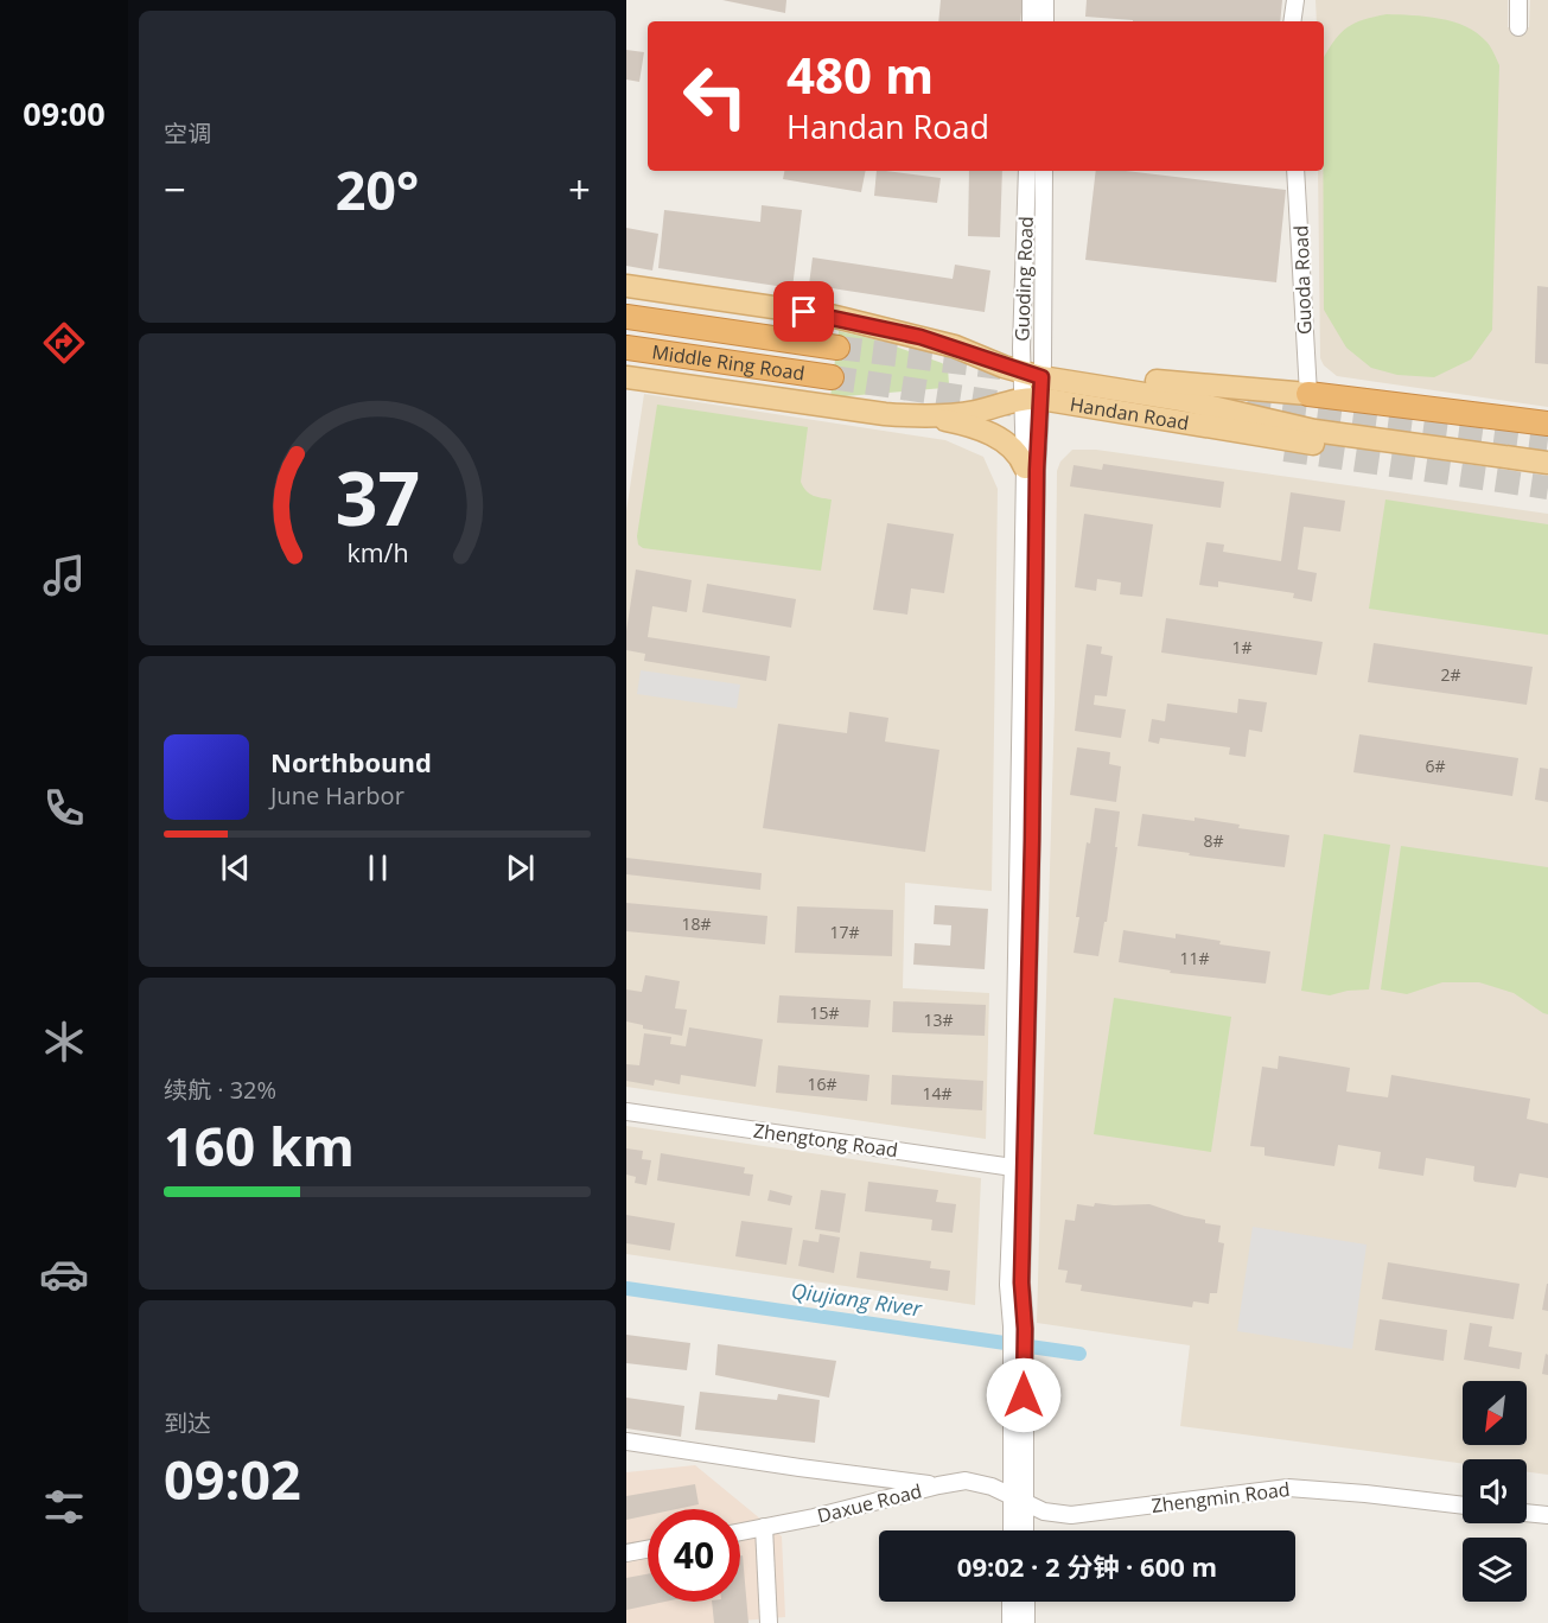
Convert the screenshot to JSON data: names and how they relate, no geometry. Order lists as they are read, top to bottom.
{
  "streets": {
    "highway": ["Middle Ring Road"],
    "main road": ["Handan Road"],
    "street": [
      "Guoding Road",
      "Guoda Road",
      "Zhengtong Road",
      "Zhengmin Road",
      "Daxue Road"
    ]
  },
  "crossings": [
    ["Guoding Road", "Handan Road"],
    ["Guoding Road", "Zhengtong Road"],
    ["Guoding Road", "Zhengmin Road"],
    ["Guoding Road", "Daxue Road"],
    ["Guoda Road", "Handan Road"],
    ["Zhengmin Road", "Daxue Road"]
  ],
  "water": ["Qiujiang River"],
  "house_numbers": [
    "1#",
    "2#",
    "6#",
    "8#",
    "18#",
    "17#",
    "11#",
    "15#",
    "13#",
    "16#",
    "14#"
  ],
  "north": "bottom left",
  "page": {
    "tabs": "09:00",
    "tile": [
      "空调",
      ["续航 · 32%", "160 km"],
      ["到达", "09:02"]
    ],
    "turn": ["480 m", "Handan Road"],
    "heat": ["−", "20°", "+"],
    "song": ["Northbound", "June Harbor"],
    "limit": "40",
    "trip": "09:02 · 2 分钟 · 600 m",
    "gauge": ["37", "km/h"]
  }
}
